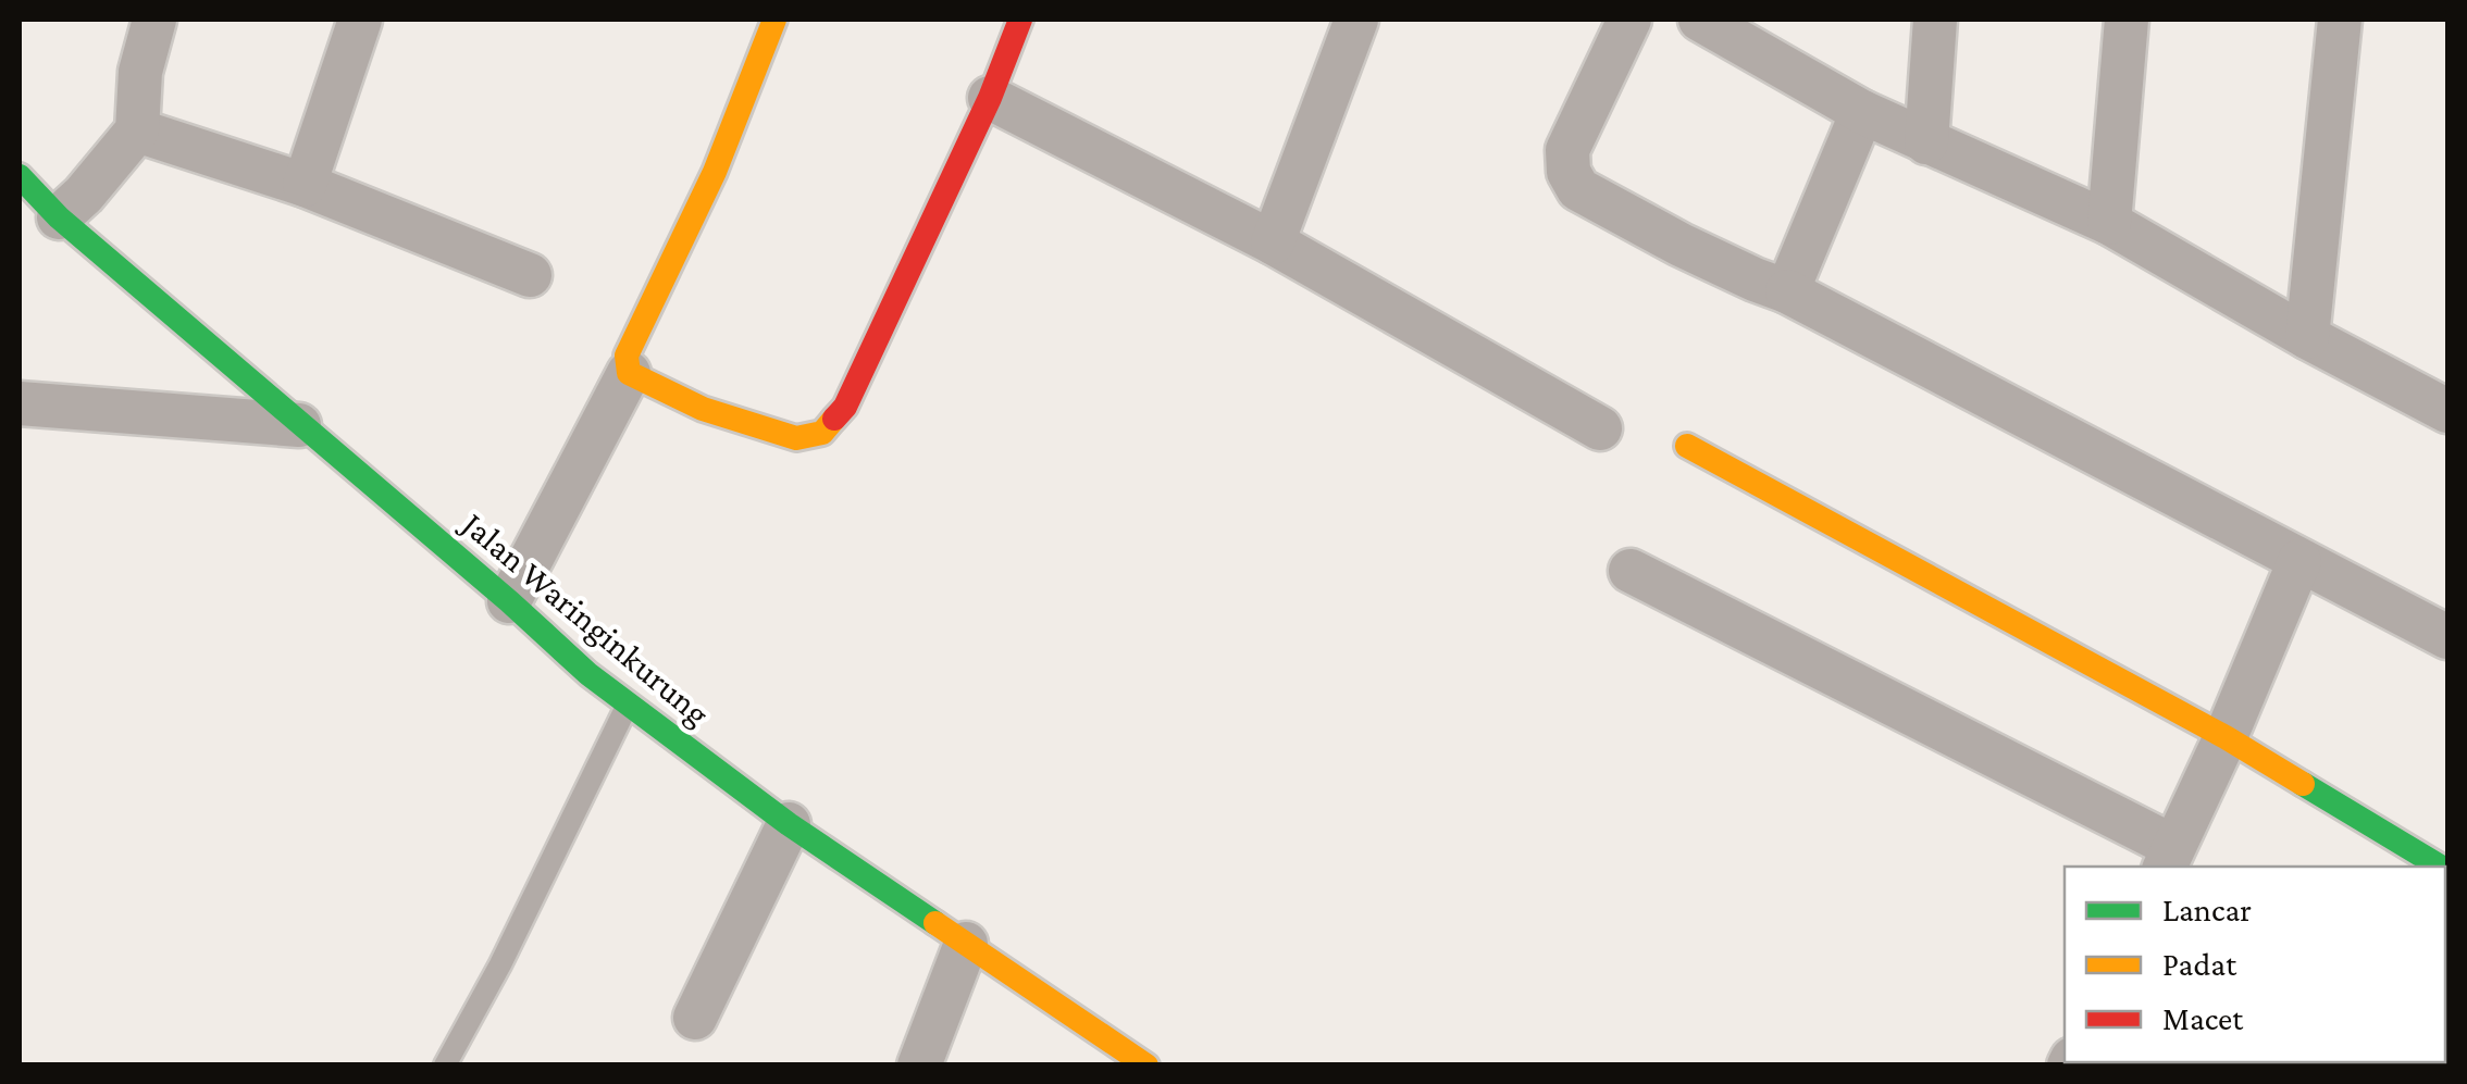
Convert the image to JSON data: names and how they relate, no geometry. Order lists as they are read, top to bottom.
{
  "streets": {
    "street": ["Jalan Waringinkurung"]
  },
  "legend": ["Lancar", "Padat", "Macet"]
}
